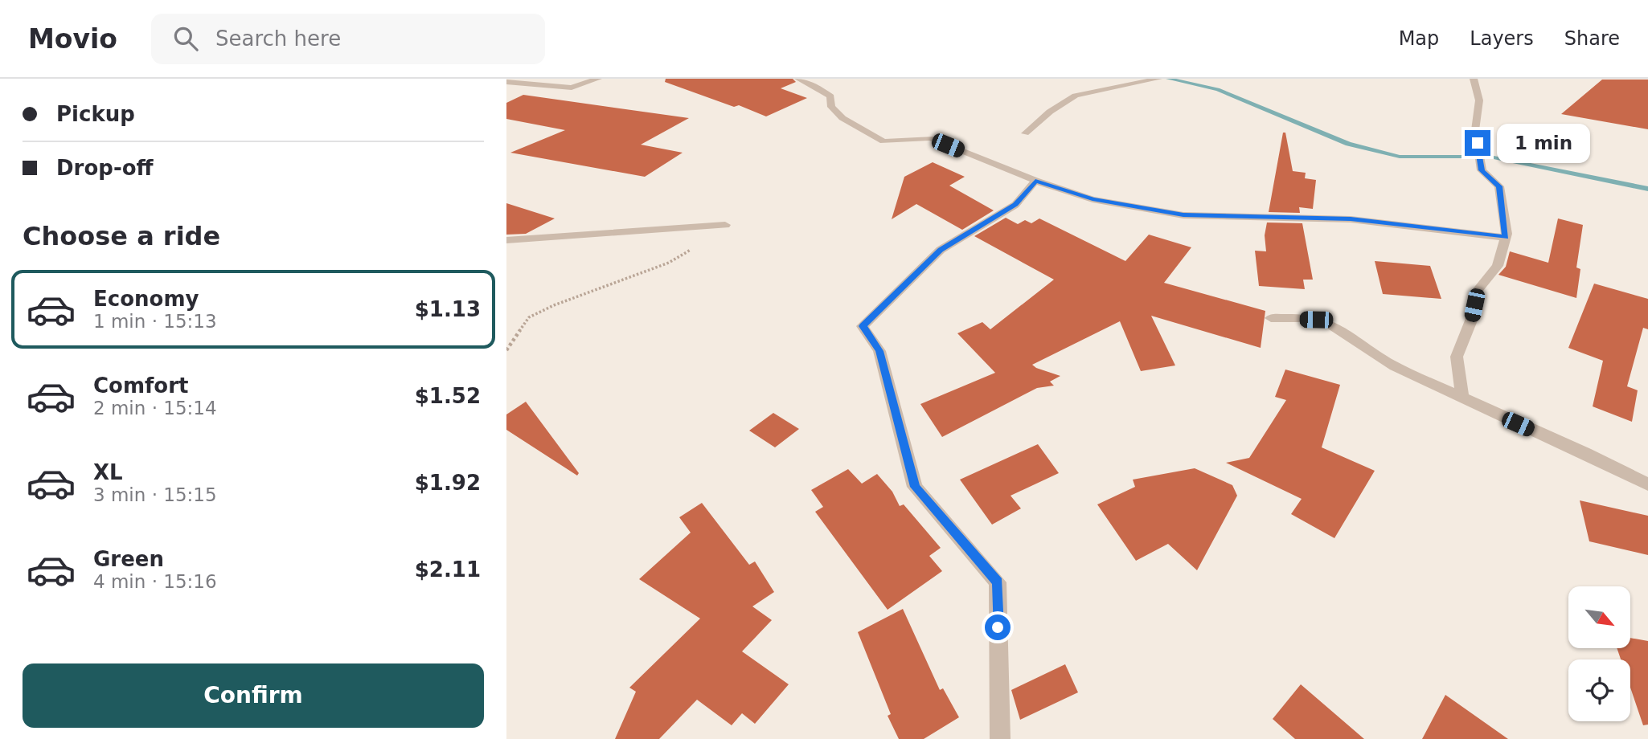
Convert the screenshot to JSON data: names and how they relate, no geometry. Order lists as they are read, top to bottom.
{
  "north": "bottom right",
  "page": {
    "header": "Movio",
    "search": "Search here",
    "nav": ["Map", "Layers", "Share"],
    "banner": ["Pickup", "Drop-off"],
    "bubble": "1 min",
    "heading": "Choose a ride",
    "list": [
      {
        "name": "Economy",
        "note": "1 min · 15:13",
        "value": "$1.13"
      },
      {
        "name": "Comfort",
        "note": "2 min · 15:14",
        "value": "$1.52"
      },
      {
        "name": "XL",
        "note": "3 min · 15:15",
        "value": "$1.92"
      },
      {
        "name": "Green",
        "note": "4 min · 15:16",
        "value": "$2.11"
      }
    ],
    "buttons": "Confirm"
  }
}
